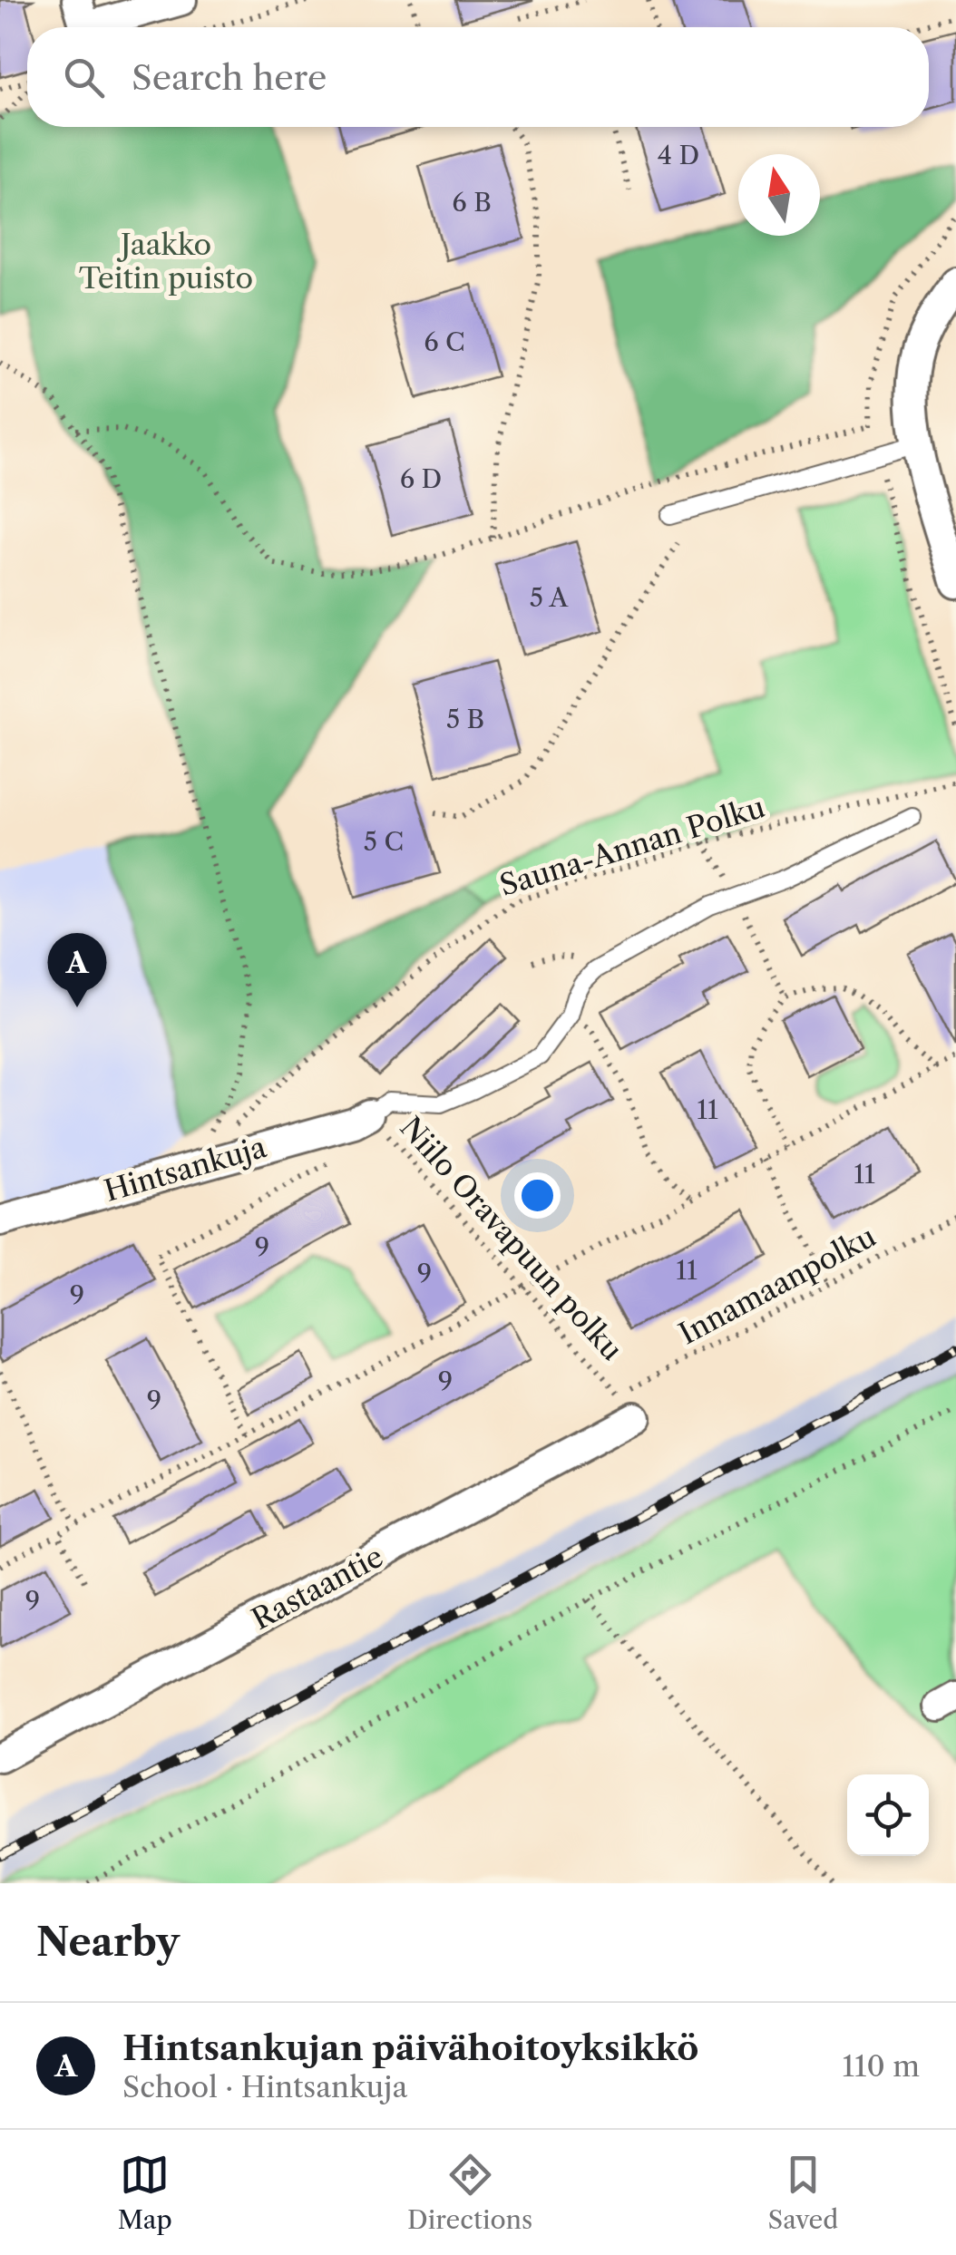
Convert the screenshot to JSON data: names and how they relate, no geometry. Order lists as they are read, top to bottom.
{
  "streets": {
    "street": ["Hintsankuja", "Rastaantie"],
    "path": ["Sauna-Annan Polku", "Niilo Oravapuun polku", "Innamaanpolku"]
  },
  "crossings": [
    ["Hintsankuja", "Niilo Oravapuun polku"],
    ["Niilo Oravapuun polku", "Innamaanpolku"],
    ["Niilo Oravapuun polku", "Rastaantie"],
    ["Innamaanpolku", "Rastaantie"]
  ],
  "parks": ["Jaakko Teitin puisto"],
  "house_numbers": [
    "4 D",
    "6 B",
    "6 C",
    "6 D",
    "5 A",
    "5 B",
    "5 C",
    "11",
    "11",
    "9",
    "11",
    "9",
    "9",
    "9",
    "9",
    "9"
  ],
  "north": "top",
  "page": {
    "search": "Search here",
    "pins": "A",
    "heading": "Nearby",
    "list": [
      {
        "mark": "A",
        "name": "Hintsankujan päivähoitoyksikkö",
        "note": "School · Hintsankuja",
        "value": "110 m"
      }
    ],
    "nav": ["Map", "Directions", "Saved"]
  }
}
